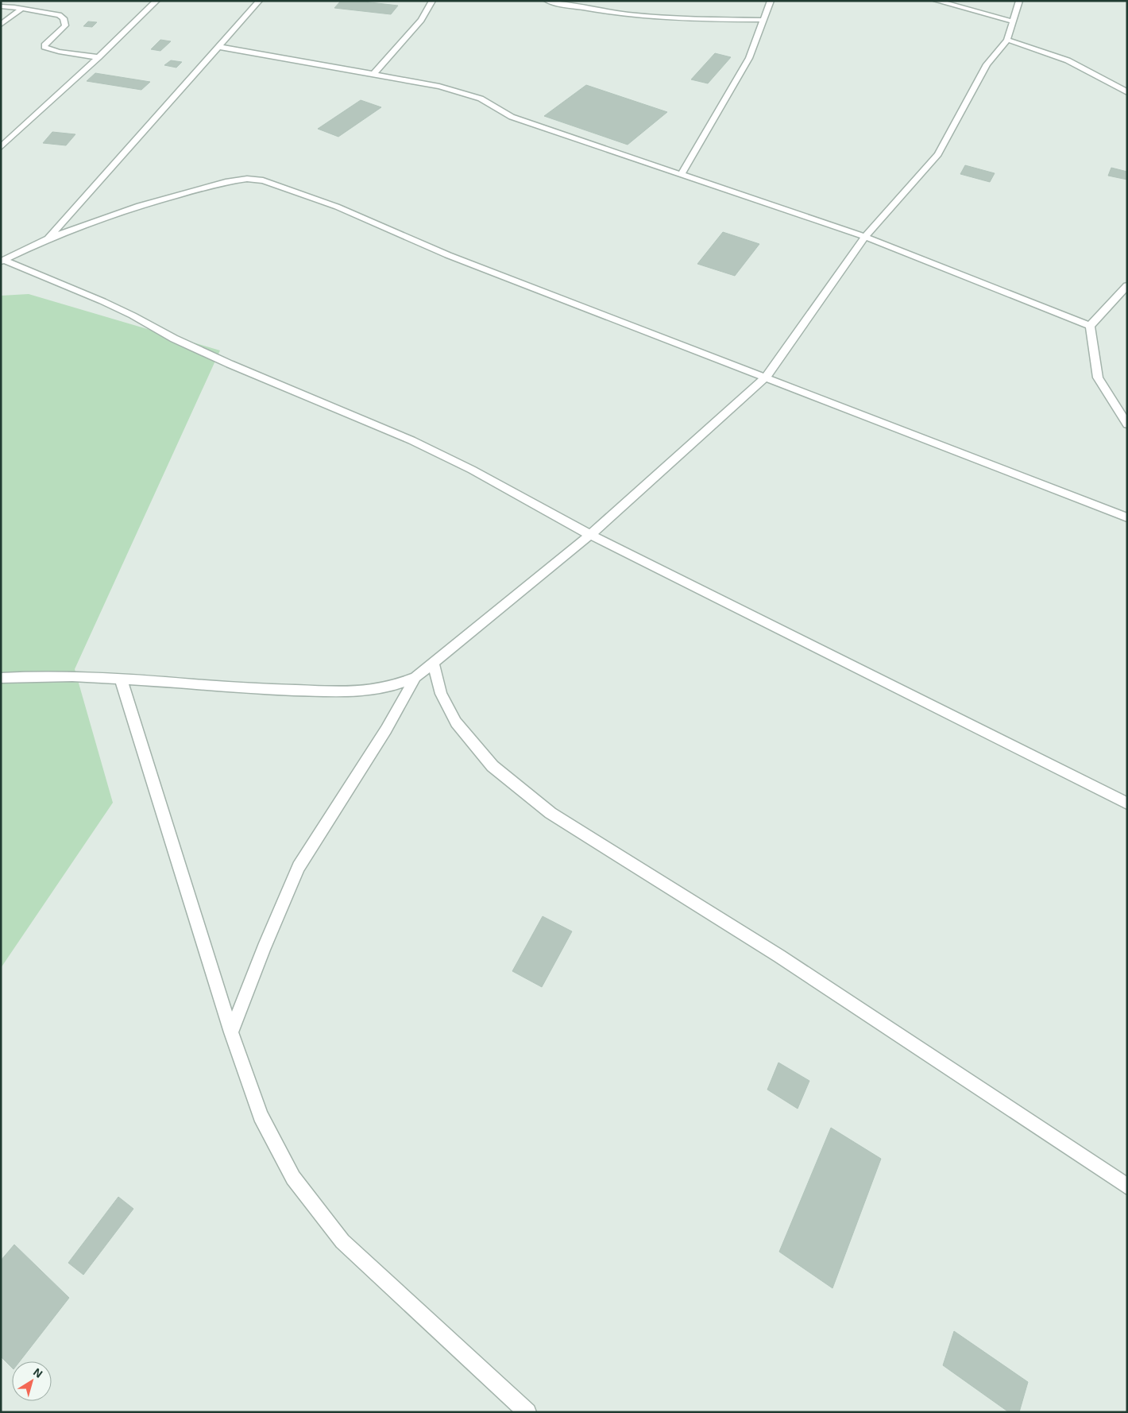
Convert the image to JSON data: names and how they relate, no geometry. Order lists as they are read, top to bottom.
{
  "north": "top right"
}
